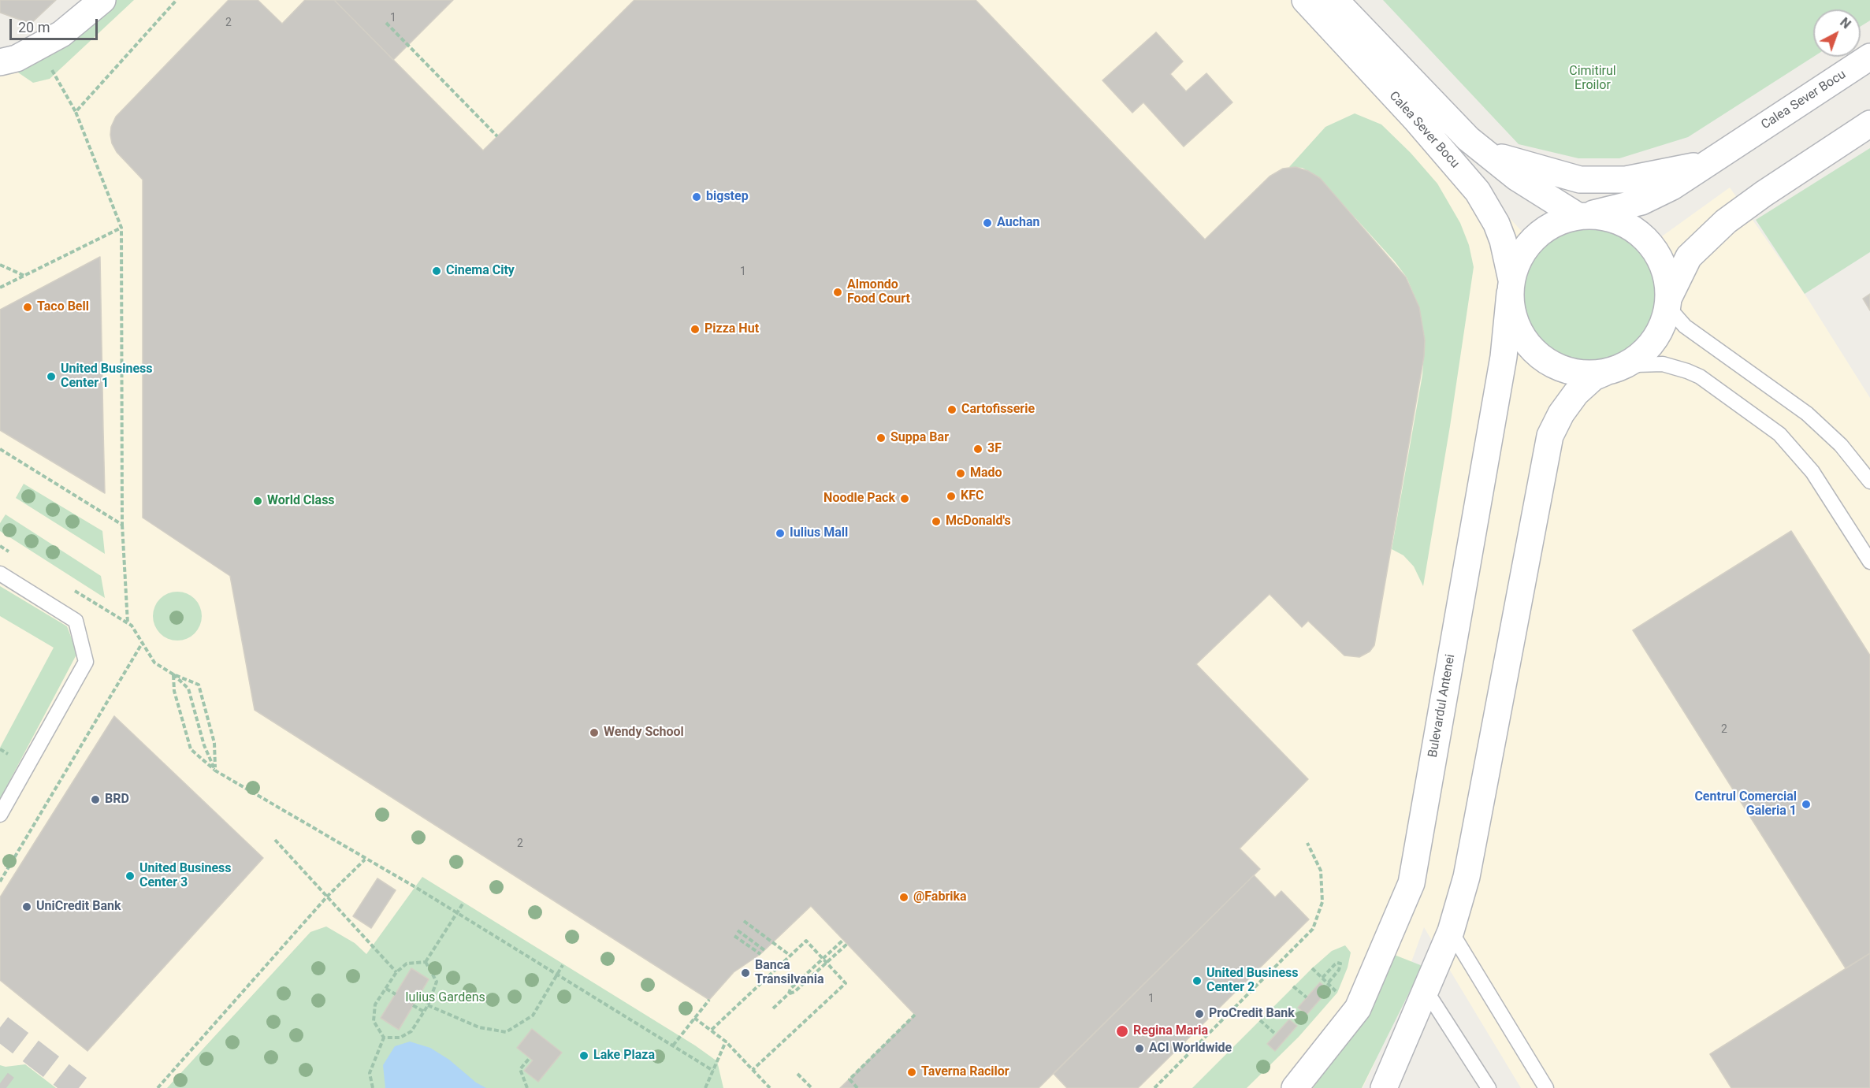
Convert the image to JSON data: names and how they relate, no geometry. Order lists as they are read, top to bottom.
{
  "streets": {
    "main road": ["Calea Sever Bocu", "Bulevardul Antenei"]
  },
  "crossings": [
    ["Calea Sever Bocu", "Bulevardul Antenei"]
  ],
  "parks": ["Cimitirul Eroilor", "Iulius Gardens"],
  "places": [
    "bigstep",
    "Auchan",
    "Cinema City",
    "Almondo Food Court",
    "Taco Bell",
    "Pizza Hut",
    "United Business Center 1",
    "Cartofisserie",
    "Suppa Bar",
    "3F",
    "Mado",
    "KFC",
    "Noodle Pack",
    "World Class",
    "McDonald's",
    "Iulius Mall",
    "Wendy School",
    "BRD",
    "Centrul Comercial Galeria 1",
    "United Business Center 3",
    "@Fabrika",
    "UniCredit Bank",
    "Banca Transilvania",
    "United Business Center 2",
    "ProCredit Bank",
    "Regina Maria",
    "ACI Worldwide",
    "Lake Plaza",
    "Taverna Racilor"
  ],
  "house_numbers": [
    "1",
    "2",
    "1",
    "2",
    "2",
    "1"
  ],
  "scale_bar": "20 m",
  "north": "top right"
}
